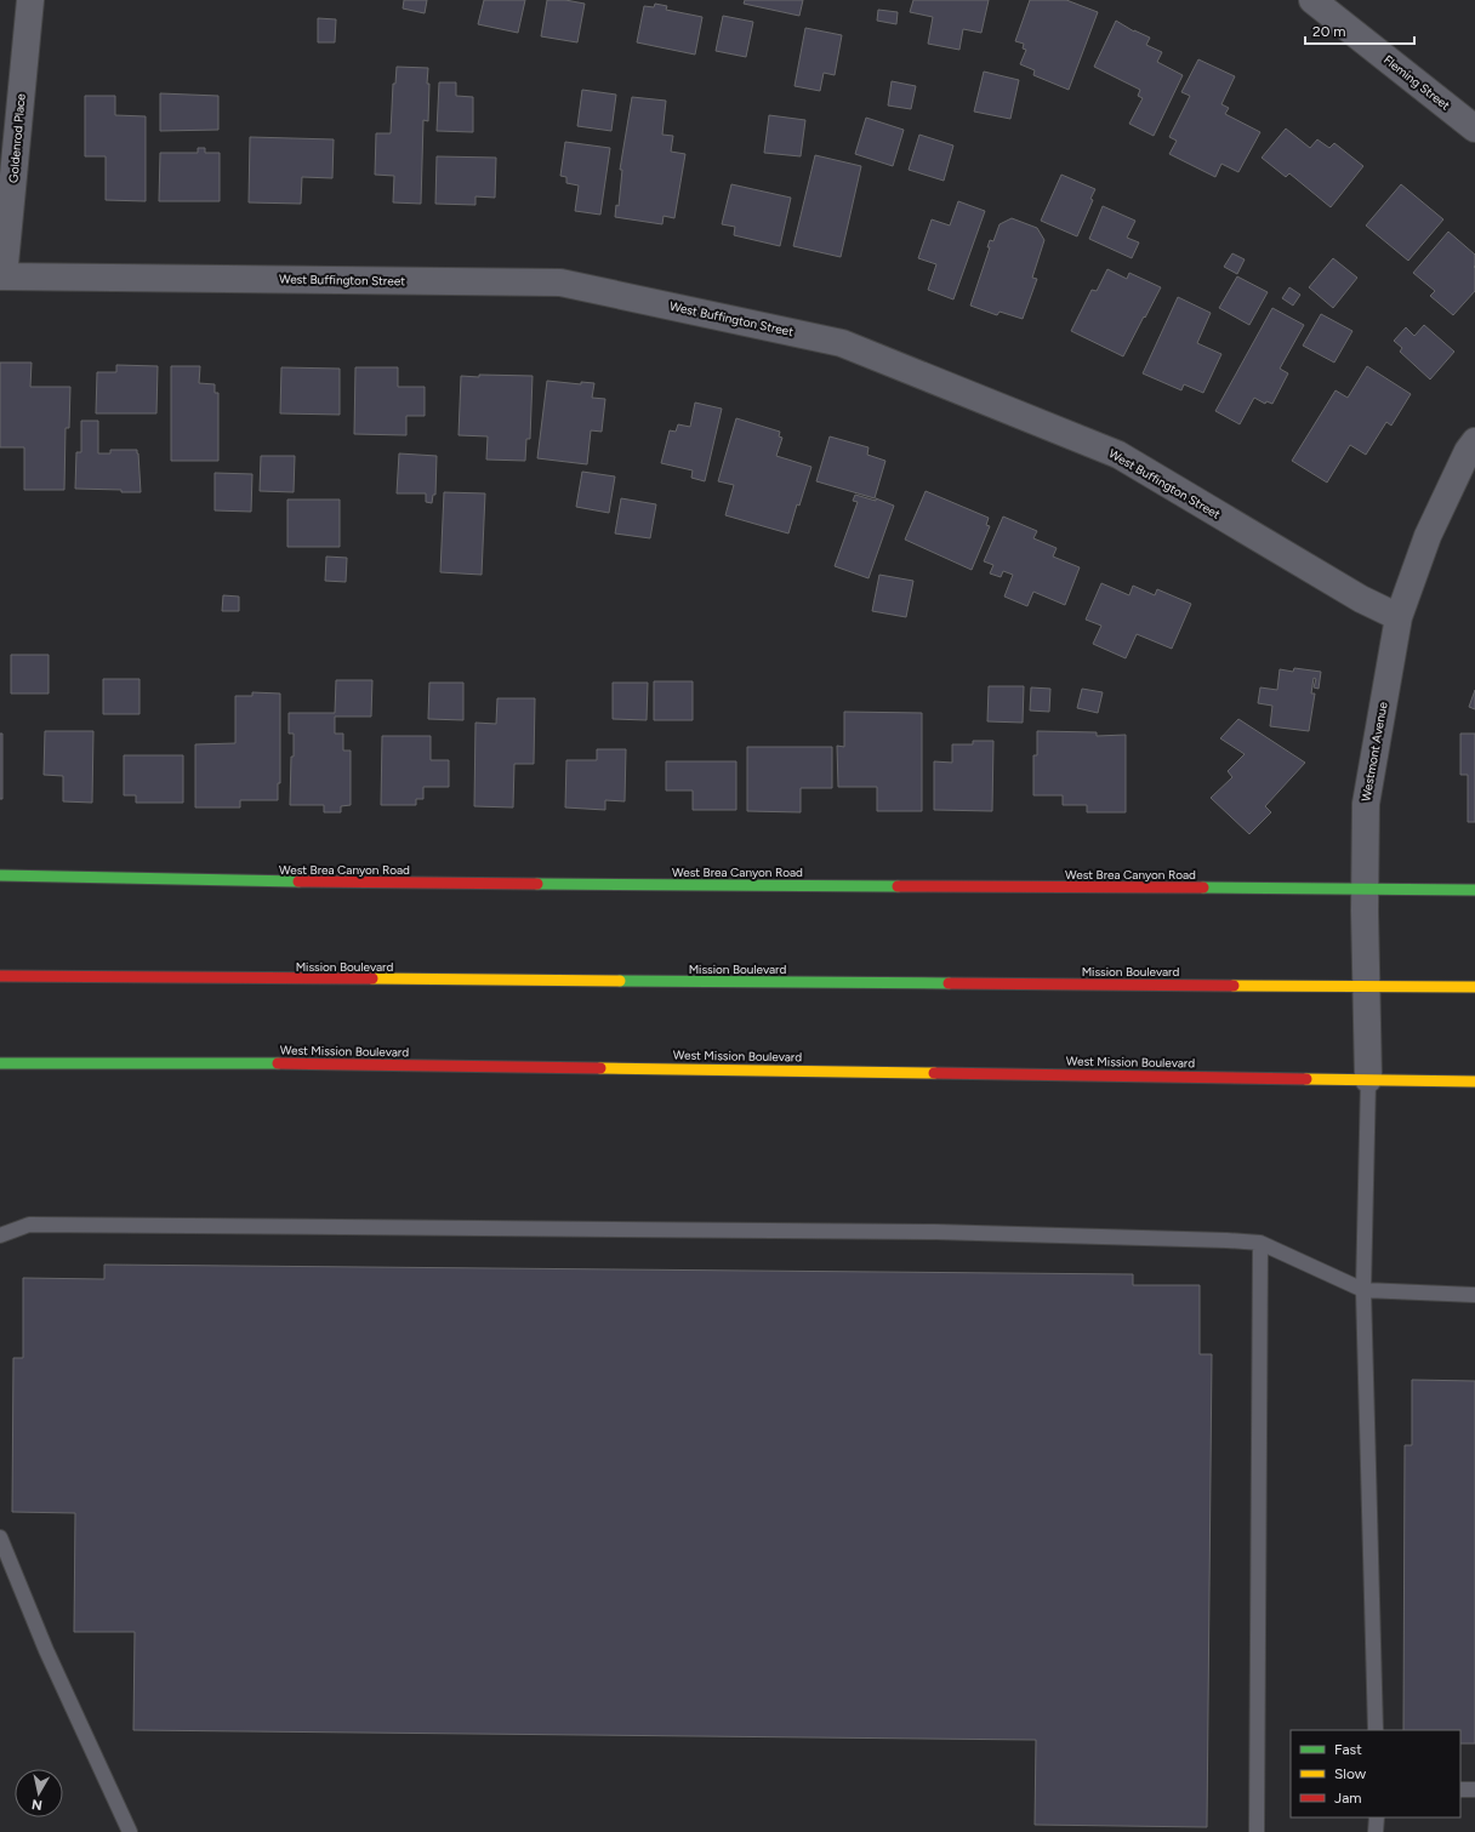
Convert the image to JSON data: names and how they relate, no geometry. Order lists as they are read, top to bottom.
{
  "streets": {
    "main road": ["West Brea Canyon Road", "Mission Boulevard", "West Mission Boulevard"],
    "street": [
      "Fleming Street",
      "Goldenrod Place",
      "West Buffington Street",
      "Westmont Avenue"
    ]
  },
  "crossings": [
    ["Goldenrod Place", "West Buffington Street"],
    ["West Buffington Street", "Westmont Avenue"],
    ["Westmont Avenue", "West Brea Canyon Road"],
    ["Westmont Avenue", "Mission Boulevard"],
    ["Westmont Avenue", "West Mission Boulevard"]
  ],
  "legend": ["Fast", "Slow", "Jam"],
  "scale_bar": "20 m",
  "north": "bottom"
}
